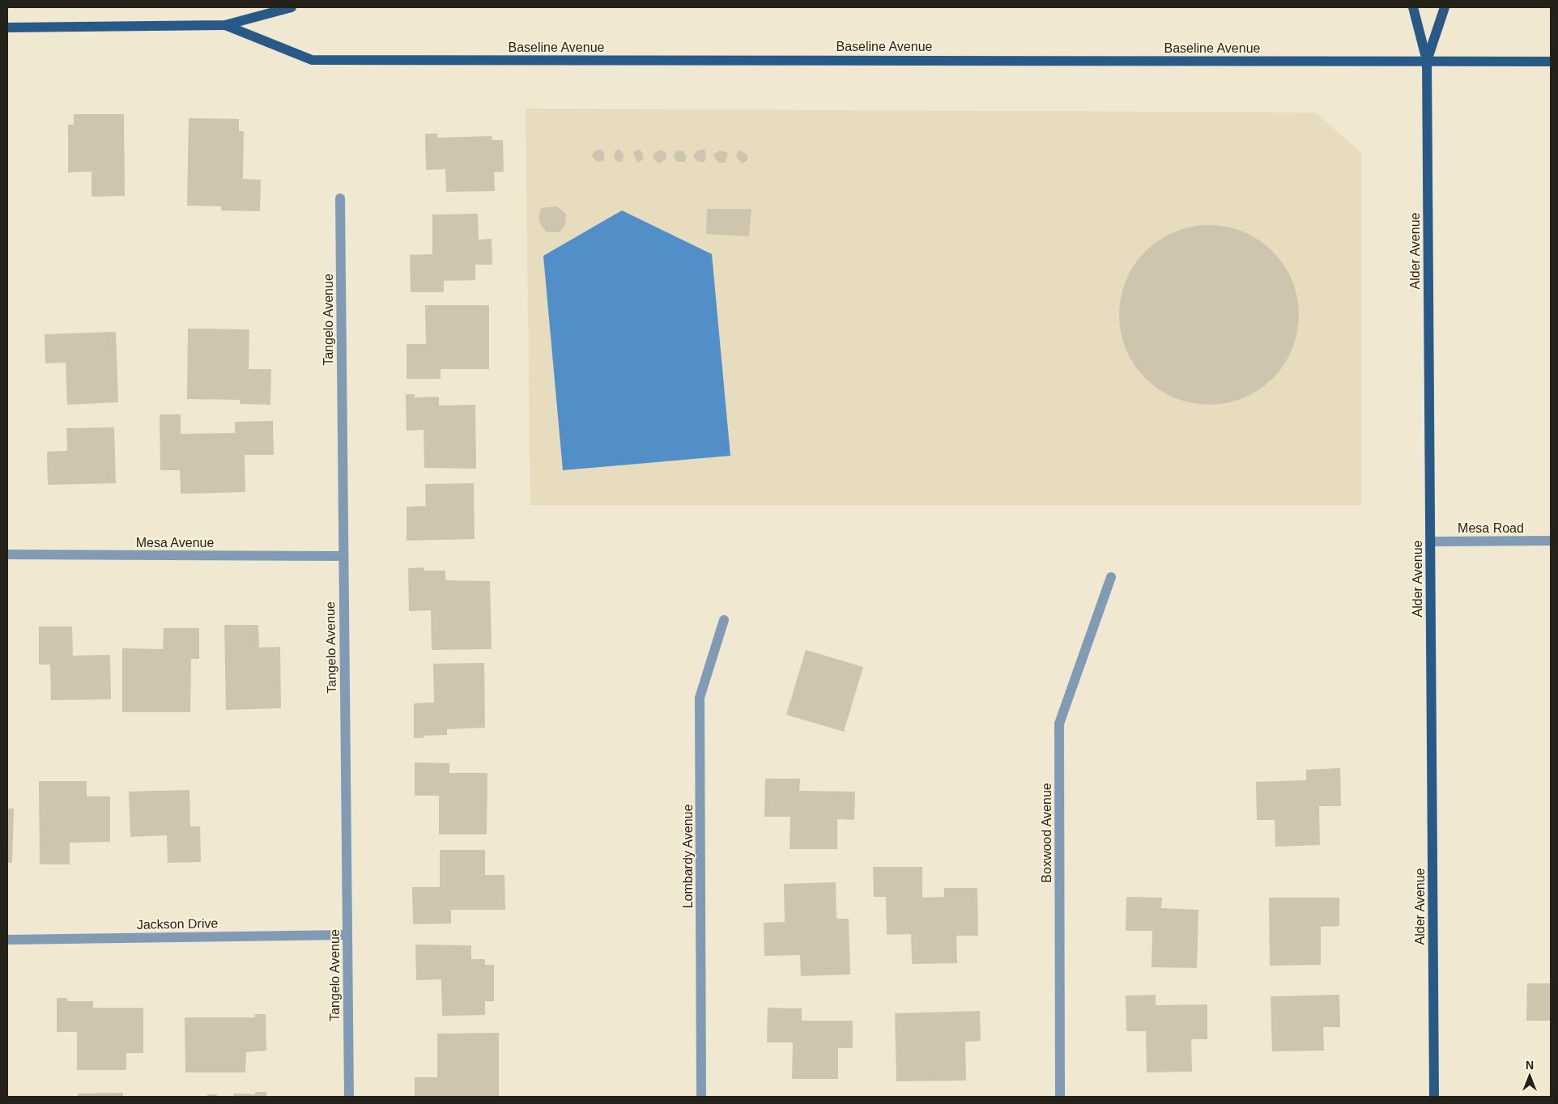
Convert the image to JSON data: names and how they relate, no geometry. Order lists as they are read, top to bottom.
{
  "streets": {
    "main road": ["Baseline Avenue", "Alder Avenue"],
    "street": [
      "Tangelo Avenue",
      "Mesa Road",
      "Mesa Avenue",
      "Boxwood Avenue",
      "Lombardy Avenue",
      "Jackson Drive"
    ]
  },
  "crossings": [
    ["Baseline Avenue", "Alder Avenue"],
    ["Alder Avenue", "Mesa Road"],
    ["Tangelo Avenue", "Mesa Avenue"],
    ["Tangelo Avenue", "Jackson Drive"]
  ],
  "north": "top"
}
